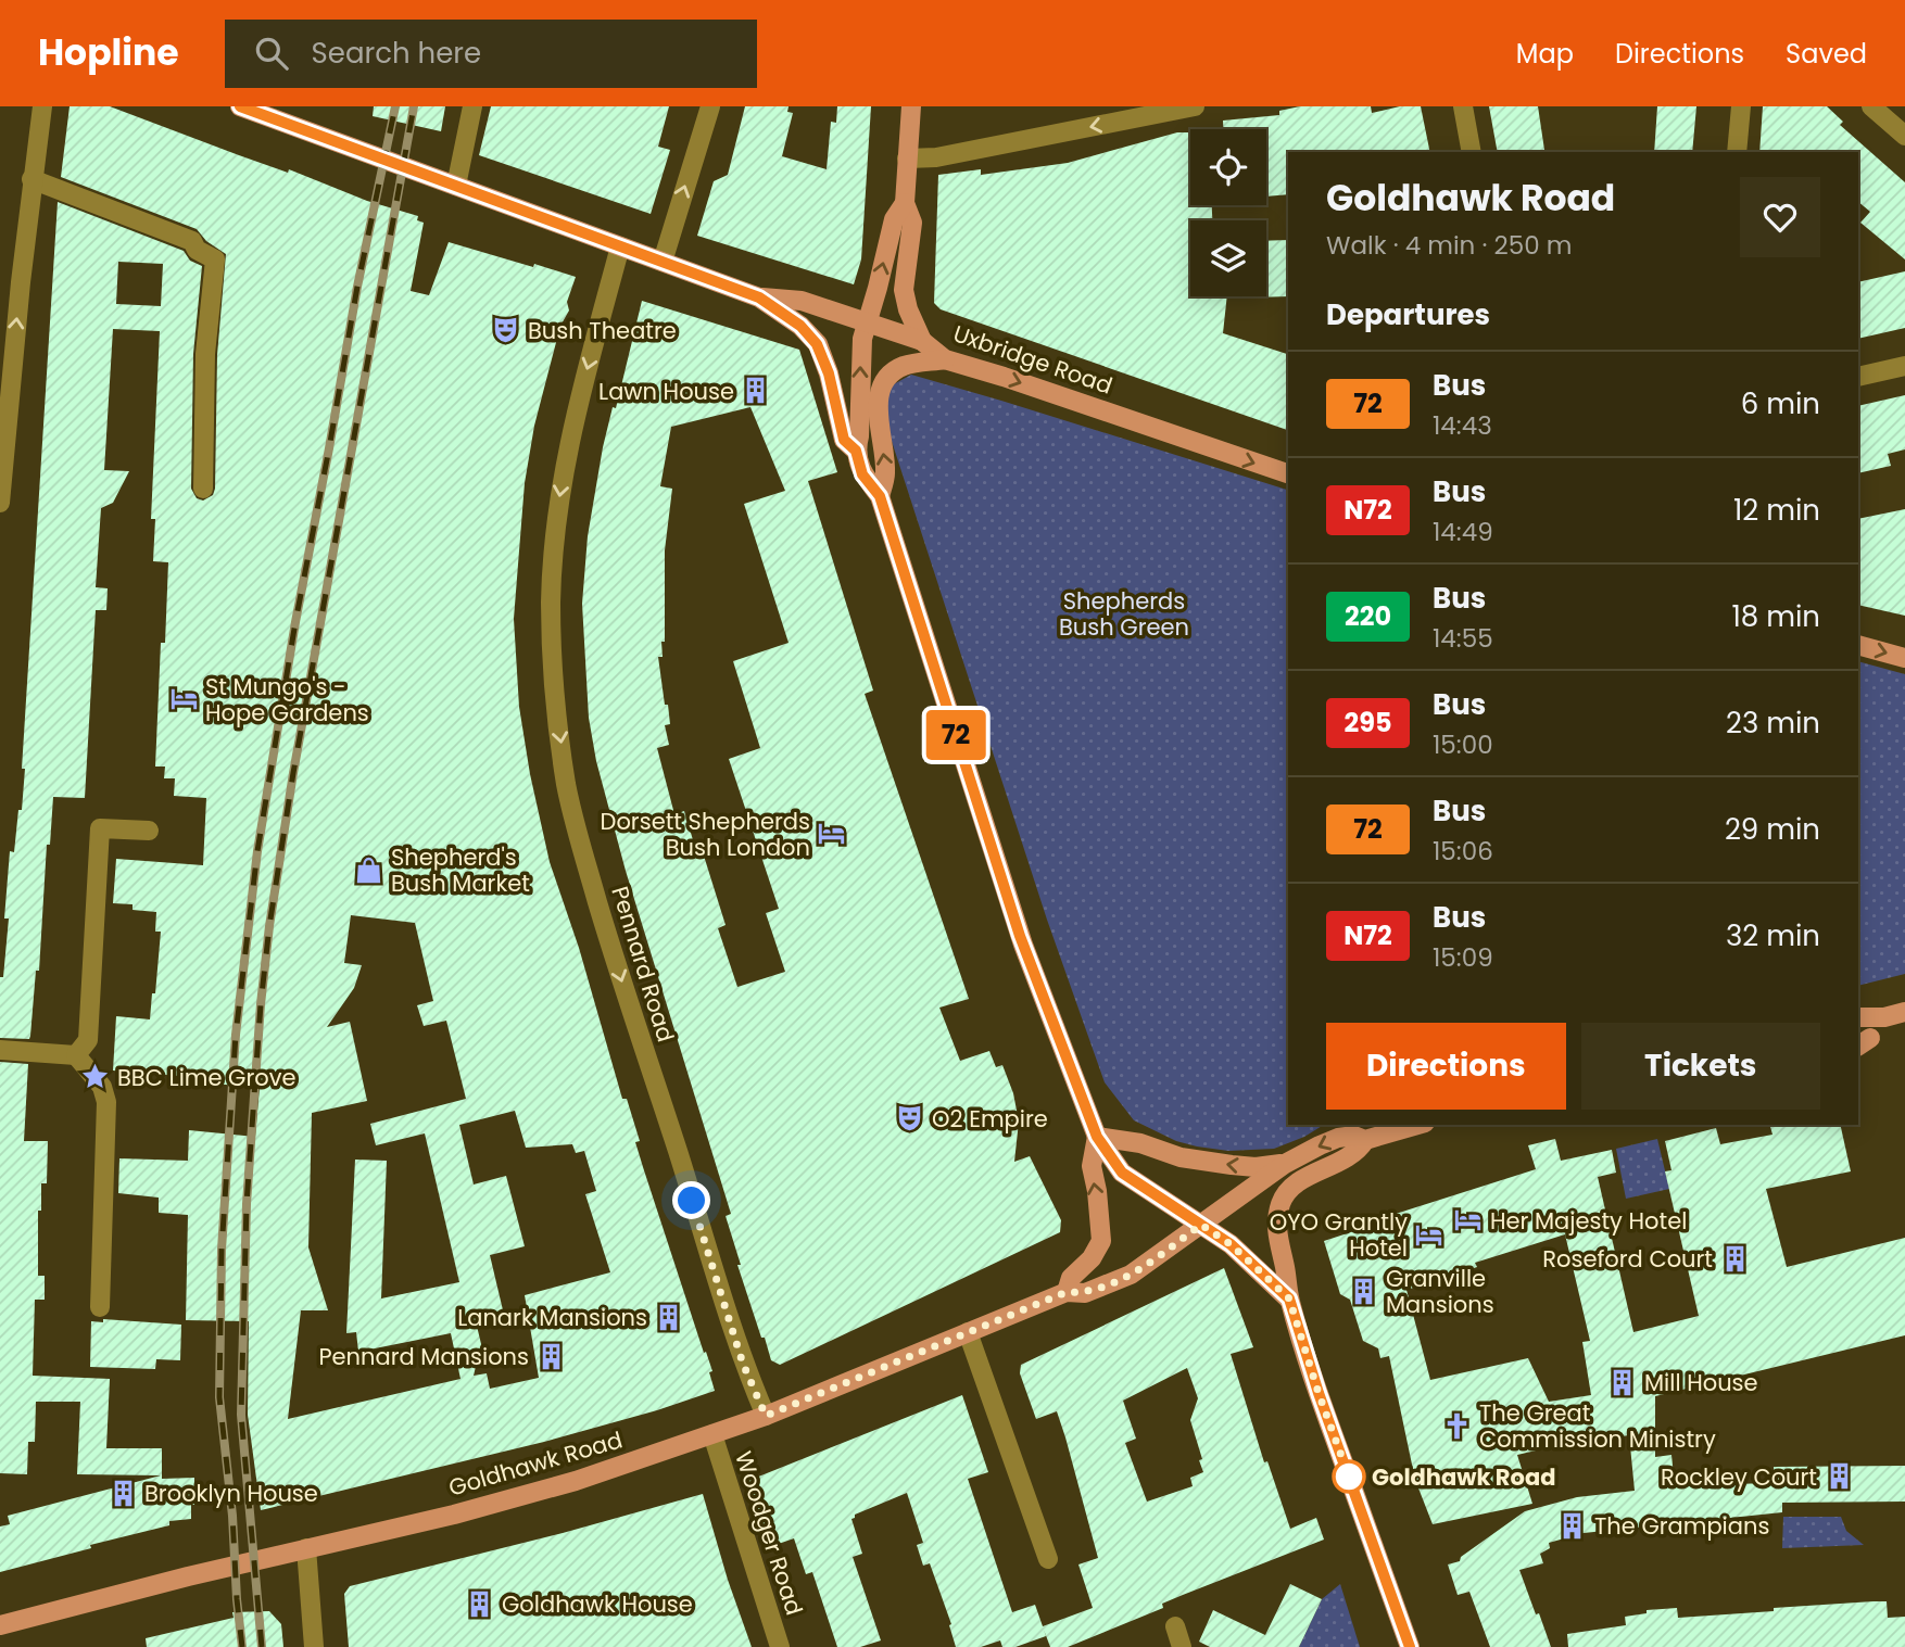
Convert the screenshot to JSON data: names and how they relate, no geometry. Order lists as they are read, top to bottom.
{
  "streets": {
    "main road": ["Uxbridge Road", "Goldhawk Road"],
    "street": ["Pennard Road", "Woodger Road"]
  },
  "crossings": [
    ["Uxbridge Road", "Pennard Road"],
    ["Pennard Road", "Goldhawk Road"],
    ["Goldhawk Road", "Woodger Road"]
  ],
  "one_way": ["Pennard Road"],
  "parks": ["Shepherds Bush Green"],
  "places": {
    "theatre": ["Bush Theatre", "O2 Empire"],
    "building": [
      "Lawn House",
      "Roseford Court",
      "Granville Mansions",
      "Lanark Mansions",
      "Pennard Mansions",
      "Mill House",
      "Rockley Court",
      "Brooklyn House",
      "The Grampians",
      "Goldhawk House"
    ],
    "hotel": [
      "St Mungo's - Hope Gardens",
      "Dorsett Shepherds Bush London",
      "Her Majesty Hotel",
      "OYO Grantly Hotel"
    ],
    "shop": ["Shepherd's Bush Market"],
    "place": ["BBC Lime Grove"],
    "church": ["The Great Commission Ministry"],
    "other": ["Goldhawk Road"]
  },
  "lines": ["bus line 72"],
  "page": {
    "header": "Hopline",
    "search": "Search here",
    "nav": ["Map", "Directions", "Saved"],
    "on_map": "72",
    "heading": [
      ["Goldhawk Road", "Walk · 4 min · 250 m"],
      "Departures"
    ],
    "list": [
      {
        "mark": "72",
        "name": "Bus",
        "note": "14:43",
        "value": "6 min"
      },
      {
        "mark": "N72",
        "name": "Bus",
        "note": "14:49",
        "value": "12 min"
      },
      {
        "mark": "220",
        "name": "Bus",
        "note": "14:55",
        "value": "18 min"
      },
      {
        "mark": "295",
        "name": "Bus",
        "note": "15:00",
        "value": "23 min"
      },
      {
        "mark": "72",
        "name": "Bus",
        "note": "15:06",
        "value": "29 min"
      },
      {
        "mark": "N72",
        "name": "Bus",
        "note": "15:09",
        "value": "32 min"
      }
    ],
    "buttons": ["Directions", "Tickets"]
  }
}
